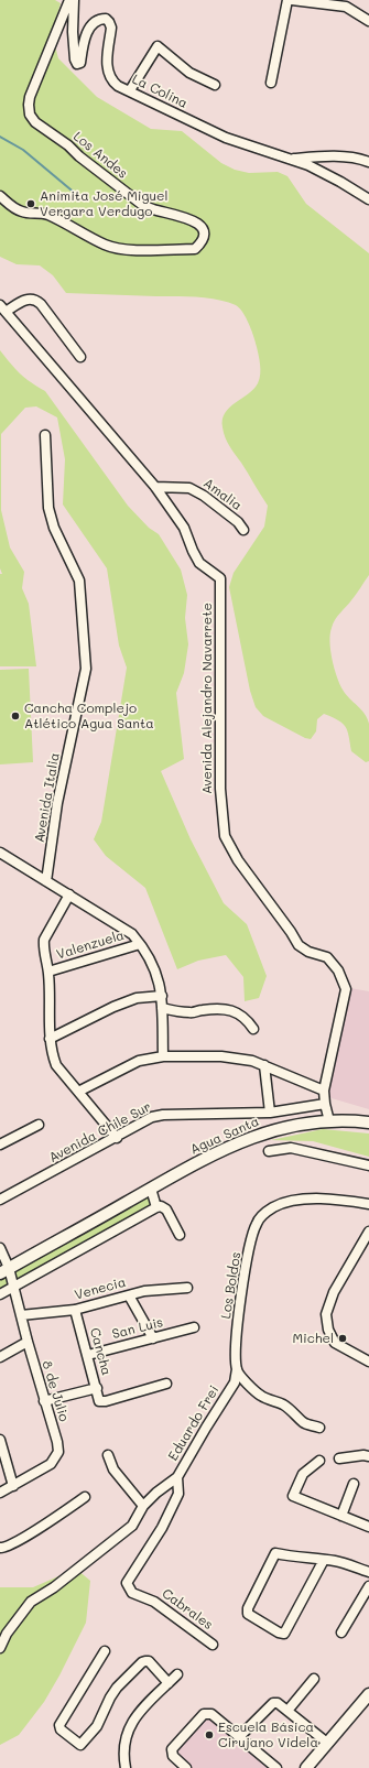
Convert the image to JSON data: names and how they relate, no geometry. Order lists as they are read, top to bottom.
{
  "streets": {
    "main road": ["Agua Santa"],
    "street": [
      "La Colina",
      "Los Andes",
      "Amalia",
      "Avenida Alejandro Navarrete",
      "Avenida Italia",
      "Valenzuela",
      "Avenida Chile Sur",
      "Los Boldos",
      "Venecia",
      "San Luis",
      "Cancha",
      "8 de Julio",
      "Eduardo Frei",
      "Cabrales"
    ]
  },
  "crossings": [
    ["Amalia", "Avenida Alejandro Navarrete"],
    ["Avenida Alejandro Navarrete", "Avenida Chile Sur"],
    ["Avenida Alejandro Navarrete", "Agua Santa"],
    ["Agua Santa", "8 de Julio"],
    ["Los Boldos", "Eduardo Frei"],
    ["Venecia", "Cancha"],
    ["Venecia", "8 de Julio"],
    ["San Luis", "Cancha"],
    ["Eduardo Frei", "Cabrales"]
  ],
  "places": [
    "Animita José Miguel Vergara Verdugo",
    "Cancha Complejo Atlético Agua Santa",
    "Michel",
    "Escuela Básica Cirujano Videla"
  ]
}
